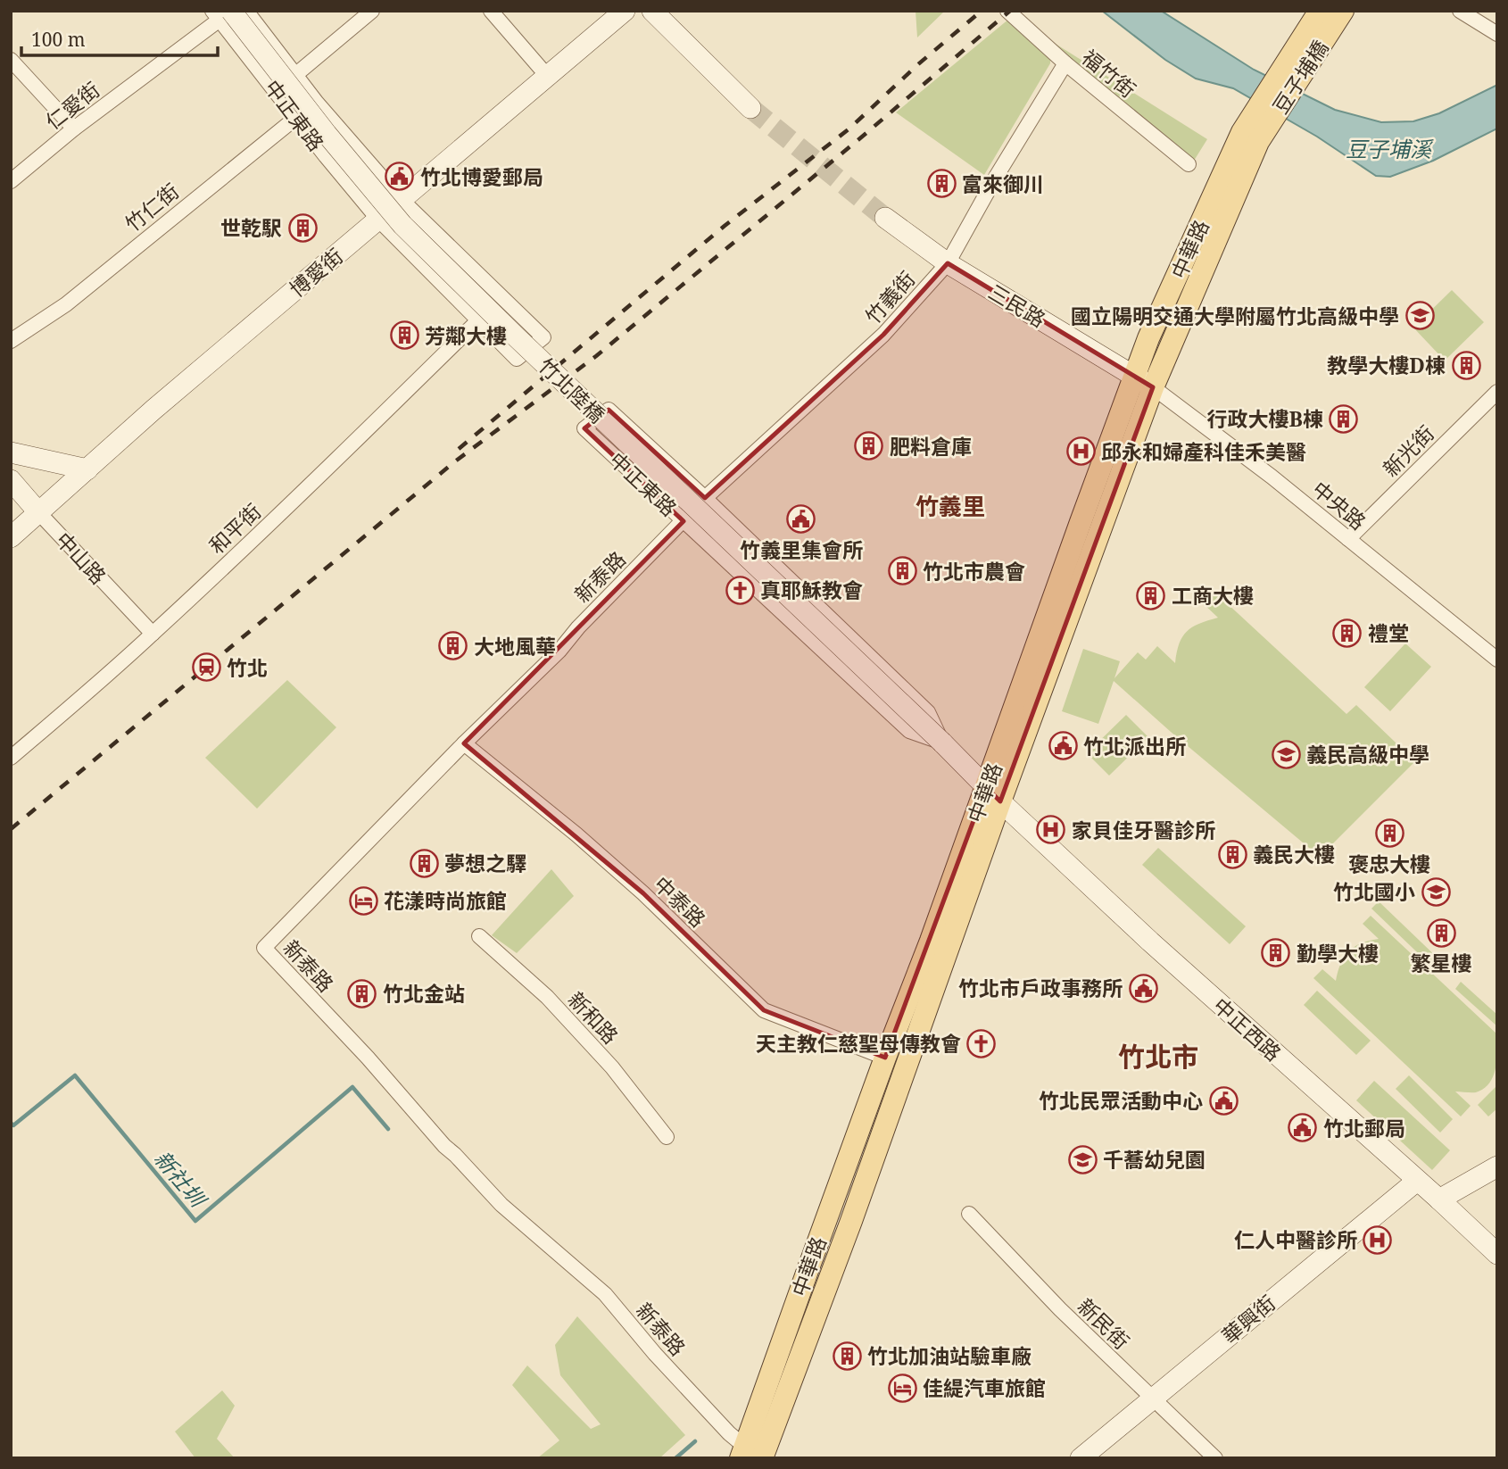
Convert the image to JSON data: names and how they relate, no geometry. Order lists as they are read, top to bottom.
{
  "streets": {
    "main road": ["豆子埔橋", "中華路"],
    "street": [
      "福竹街",
      "仁愛街",
      "中正東路",
      "竹仁街",
      "博愛街",
      "竹義街",
      "三民路",
      "竹北陸橋",
      "新光街",
      "中央路",
      "和平街",
      "中山路",
      "新泰路",
      "中泰路",
      "新和路",
      "中正西路",
      "華興街",
      "新民街"
    ]
  },
  "crossings": [
    ["福竹街", "竹義街"],
    ["豆子埔橋", "中華路"],
    ["仁愛街", "中正東路"],
    ["仁愛街", "竹北陸橋"],
    ["中正東路", "竹仁街"],
    ["中正東路", "中華路"],
    ["中正東路", "博愛街"],
    ["中正東路", "竹義街"],
    ["中正東路", "竹北陸橋"],
    ["中正東路", "和平街"],
    ["中正東路", "新泰路"],
    ["中正東路", "中正西路"],
    ["中華路", "三民路"],
    ["中華路", "中央路"],
    ["中華路", "新泰路"],
    ["中華路", "中泰路"],
    ["中華路", "中正西路"],
    ["博愛街", "中山路"],
    ["竹義街", "三民路"],
    ["竹義街", "新泰路"],
    ["三民路", "中央路"],
    ["新光街", "中央路"],
    ["和平街", "中山路"],
    ["新泰路", "中泰路"],
    ["中正西路", "華興街"],
    ["華興街", "新民街"]
  ],
  "districts": ["竹義里", "竹北市"],
  "water": ["豆子埔溪", "新社圳"],
  "places": {
    "public building": [
      "竹北博愛郵局",
      "竹義里集會所",
      "竹北派出所",
      "竹北市戶政事務所",
      "竹北民眾活動中心",
      "竹北郵局"
    ],
    "building": [
      "富來御川",
      "世乾駅",
      "芳鄰大樓",
      "教學大樓D棟",
      "行政大樓B棟",
      "肥料倉庫",
      "竹北市農會",
      "工商大樓",
      "禮堂",
      "大地風華",
      "褒忠大樓",
      "義民大樓",
      "夢想之驛",
      "繁星樓",
      "勤學大樓",
      "竹北金站",
      "竹北加油站驗車廠"
    ],
    "school or university": [
      "國立陽明交通大學附屬竹北高級中學",
      "義民高級中學",
      "竹北國小",
      "千蕎幼兒園"
    ],
    "hospital": ["邱永和婦產科佳禾美醫", "家貝佳牙醫診所", "仁人中醫診所"],
    "church": ["真耶穌教會", "天主教仁慈聖母傳教會"],
    "station": ["竹北"],
    "hotel": ["花漾時尚旅館", "佳緹汽車旅館"]
  },
  "scale_bar": "100 m"
}
